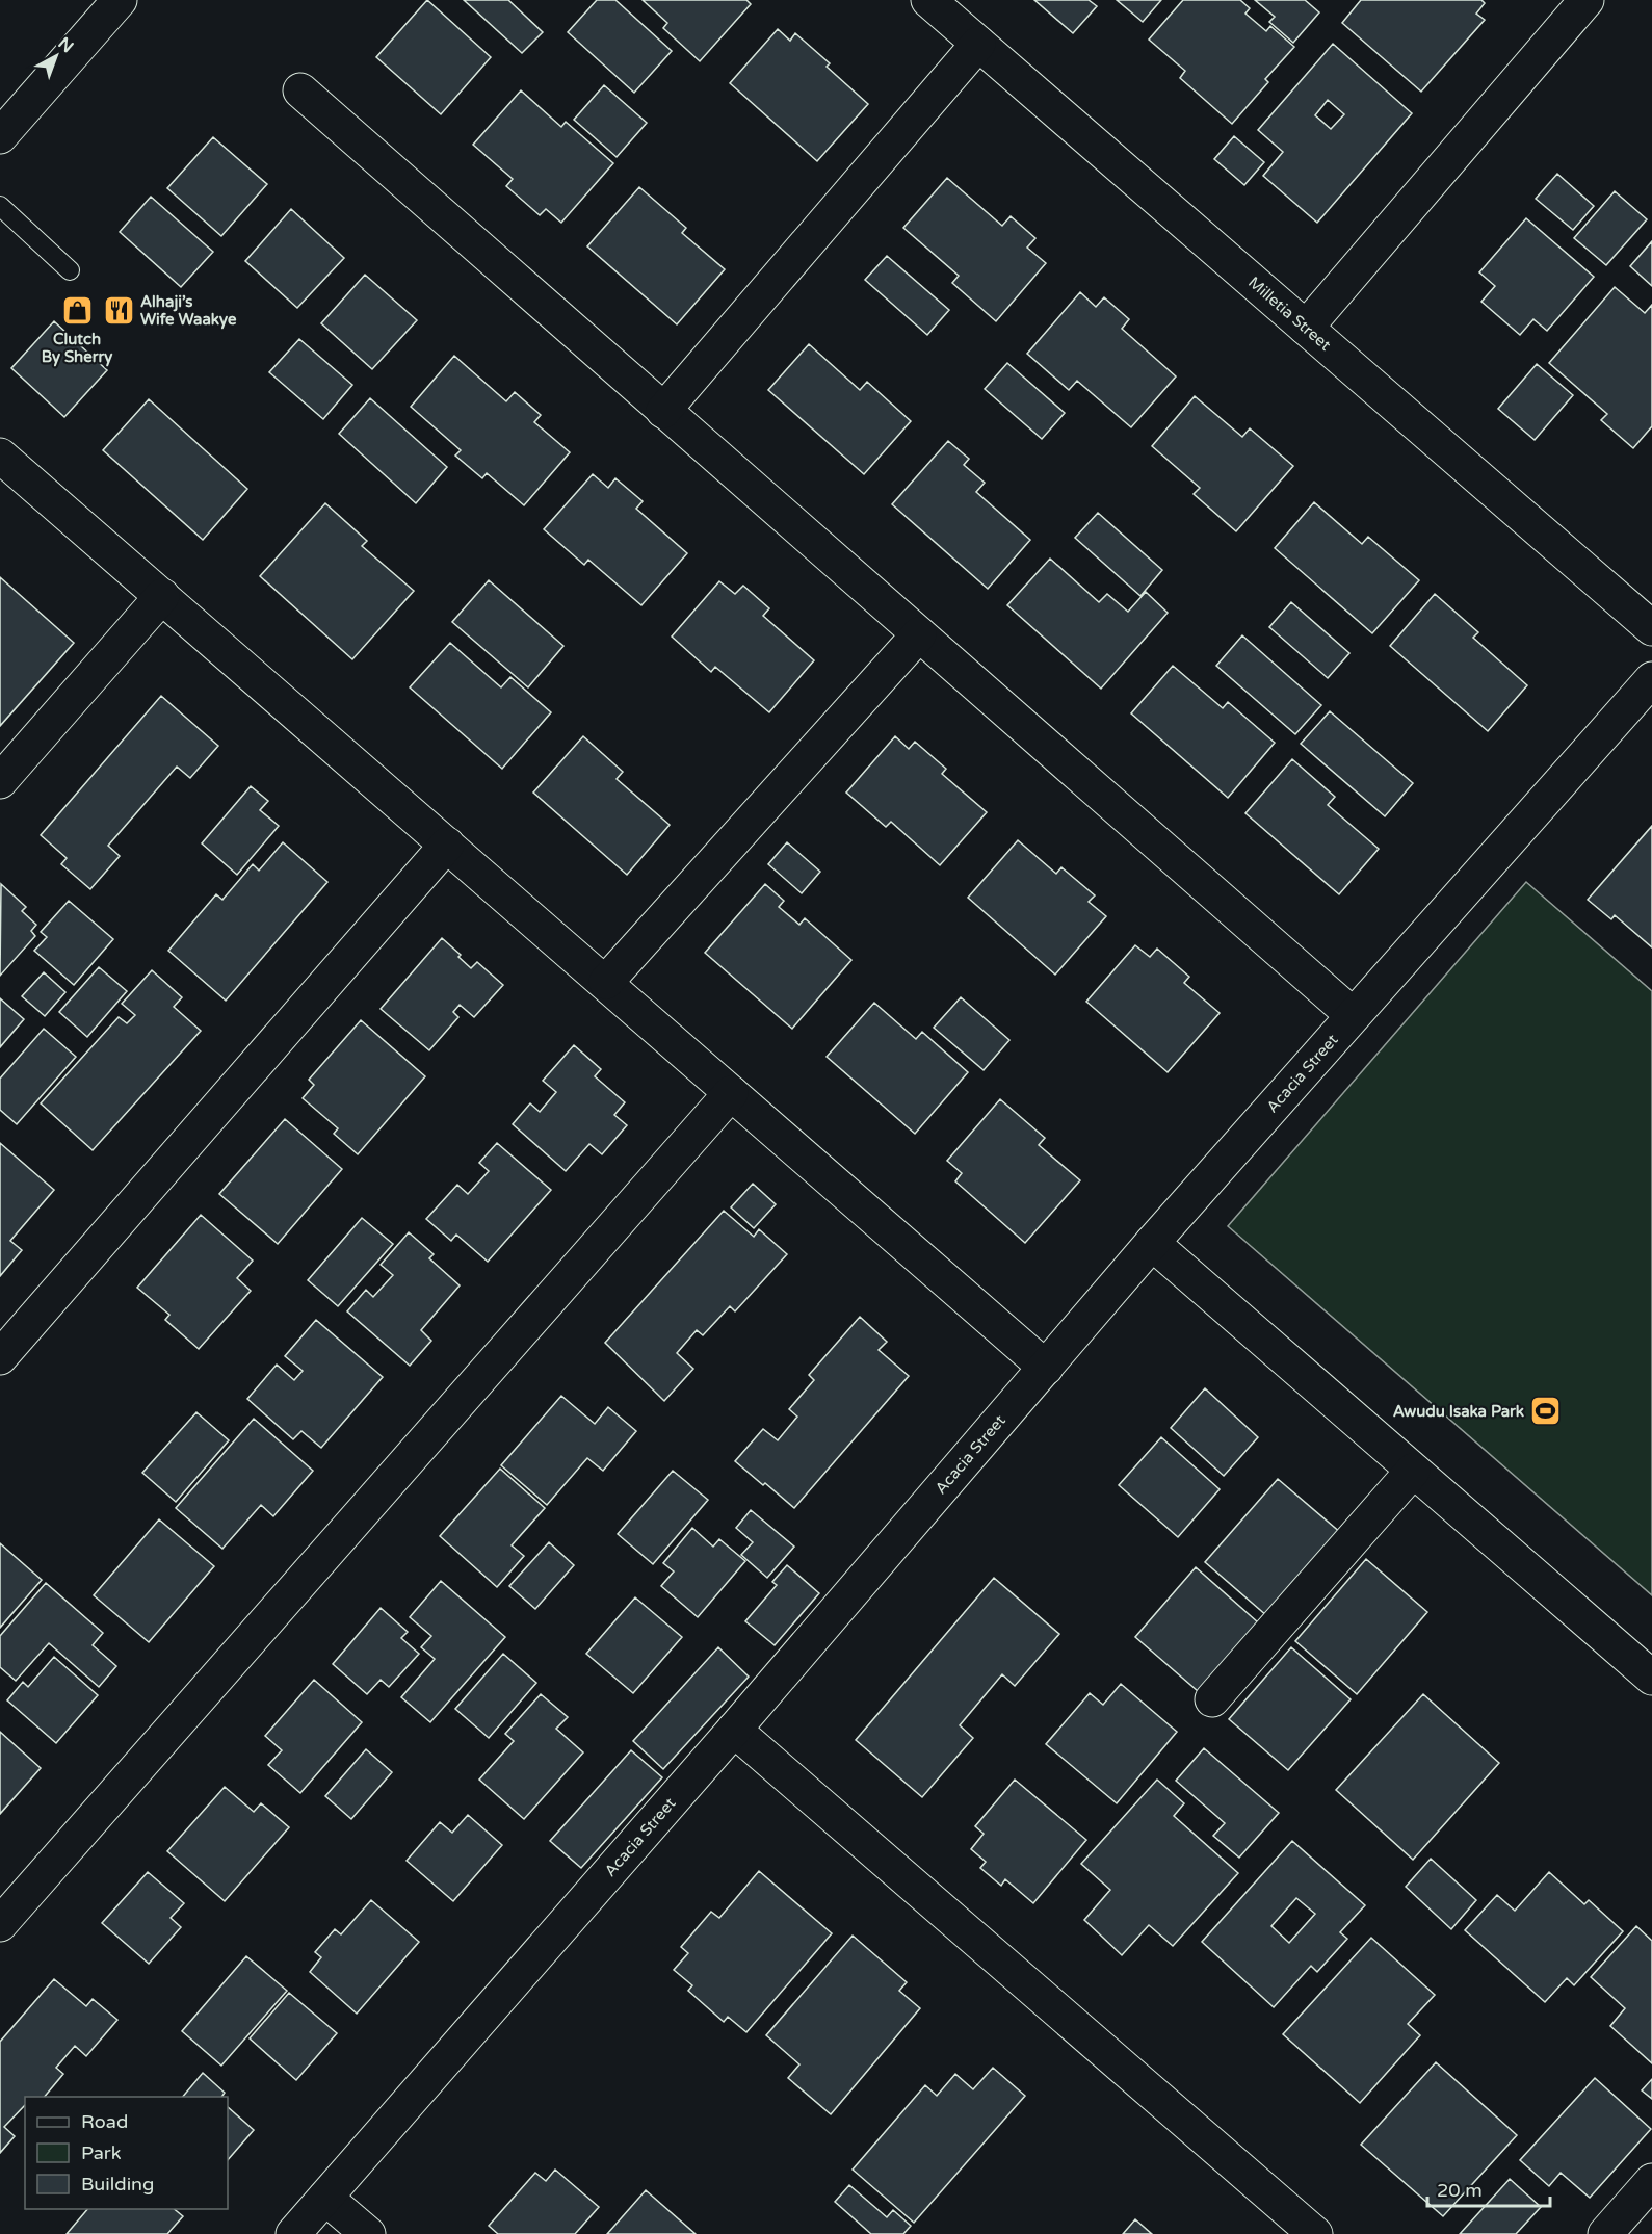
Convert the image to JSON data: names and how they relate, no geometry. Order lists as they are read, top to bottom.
{
  "streets": {
    "street": ["Milletia Street", "Acacia Street"]
  },
  "places": {
    "shop": ["Clutch By Sherry"],
    "restaurant": ["Alhaji’s Wife Waakye"],
    "sports": ["Awudu Isaka Park"]
  },
  "legend": ["Road", "Park", "Building"],
  "scale_bar": "20 m",
  "north": "top right"
}
